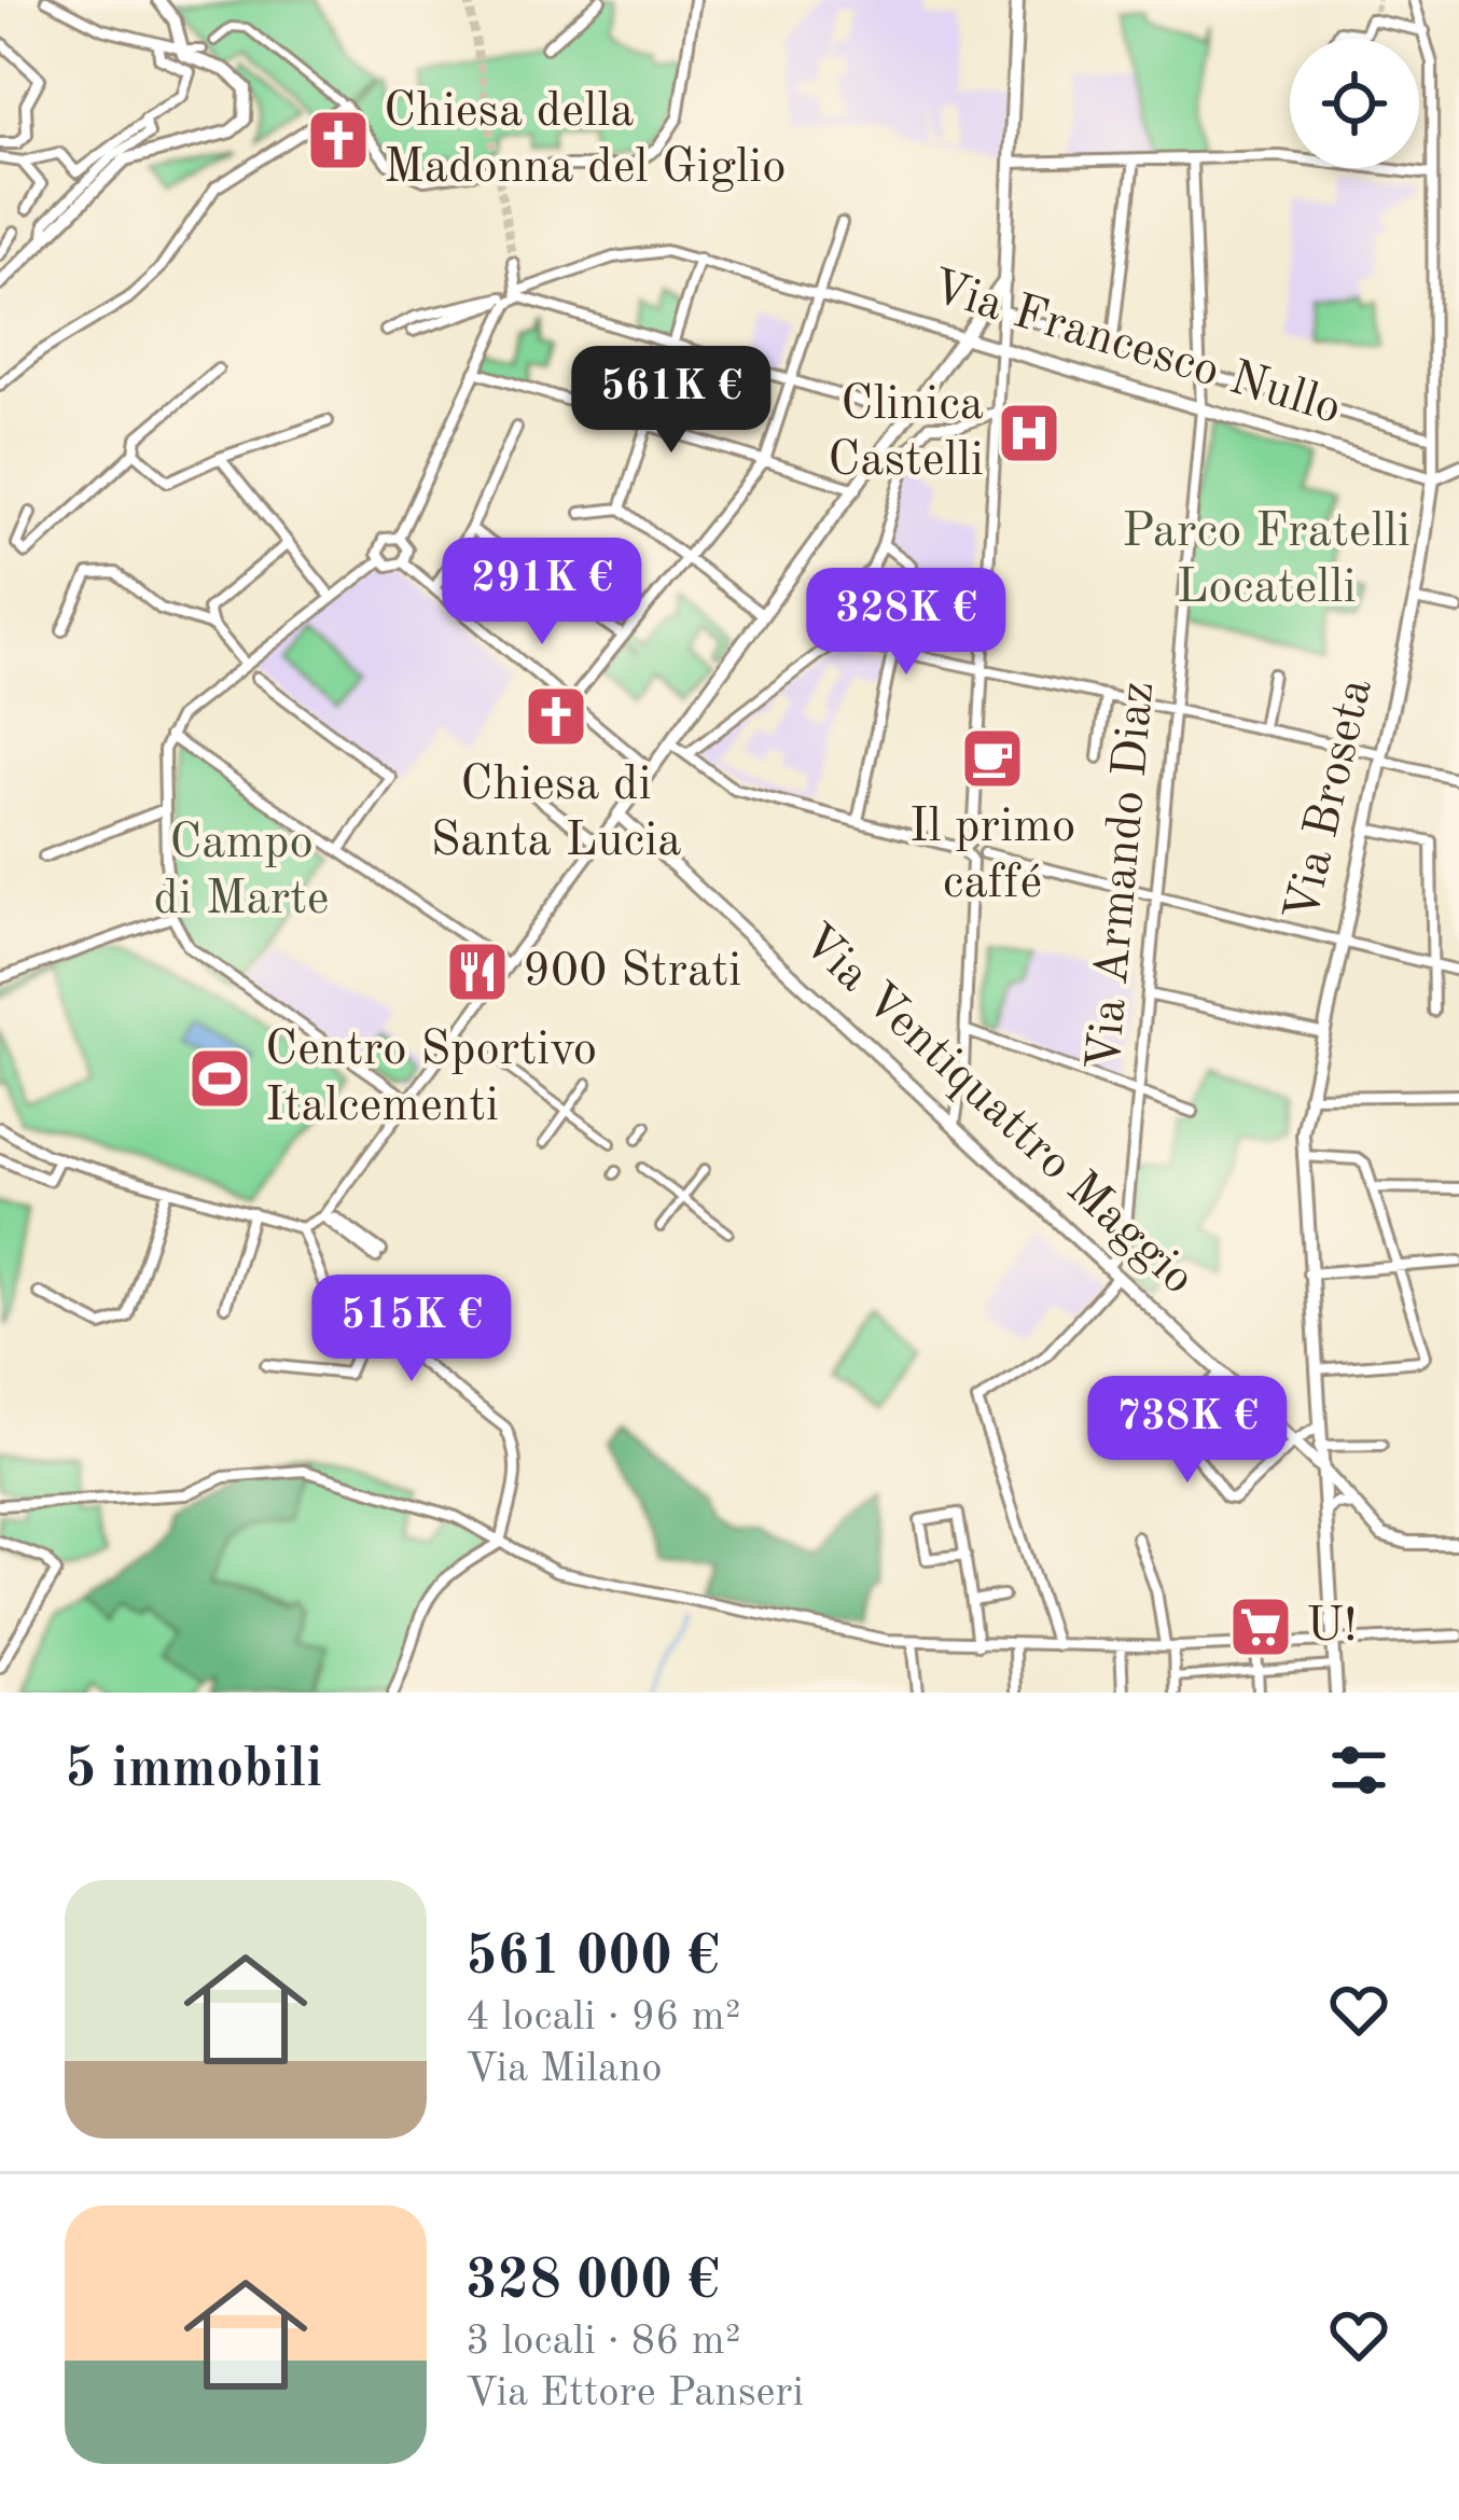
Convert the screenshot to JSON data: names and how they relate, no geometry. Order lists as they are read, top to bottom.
{
  "streets": {
    "street": [
      "Via Francesco Nullo",
      "Via Broseta",
      "Via Armando Diaz",
      "Via Ventiquattro Maggio"
    ]
  },
  "crossings": [
    ["Via Francesco Nullo", "Via Broseta"],
    ["Via Francesco Nullo", "Via Armando Diaz"],
    ["Via Broseta", "Via Ventiquattro Maggio"],
    ["Via Armando Diaz", "Via Ventiquattro Maggio"]
  ],
  "parks": ["Parco Fratelli Locatelli", "Campo di Marte"],
  "places": {
    "church": ["Chiesa della Madonna del Giglio", "Chiesa di Santa Lucia"],
    "hospital": ["Clinica Castelli"],
    "cafe": ["Il primo caffé"],
    "restaurant": ["900 Strati"],
    "sports": ["Centro Sportivo Italcementi"],
    "supermarket": ["U!"]
  },
  "page": {
    "price": [
      "561K €",
      "291K €",
      "328K €",
      "515K €",
      "738K €"
    ],
    "heading": "5 immobili",
    "list": [
      {
        "name": "561 000 €",
        "note": "4 locali · 96 m² · Via Milano"
      },
      {
        "name": "328 000 €",
        "note": "3 locali · 86 m² · Via Ettore Panseri"
      }
    ]
  }
}
